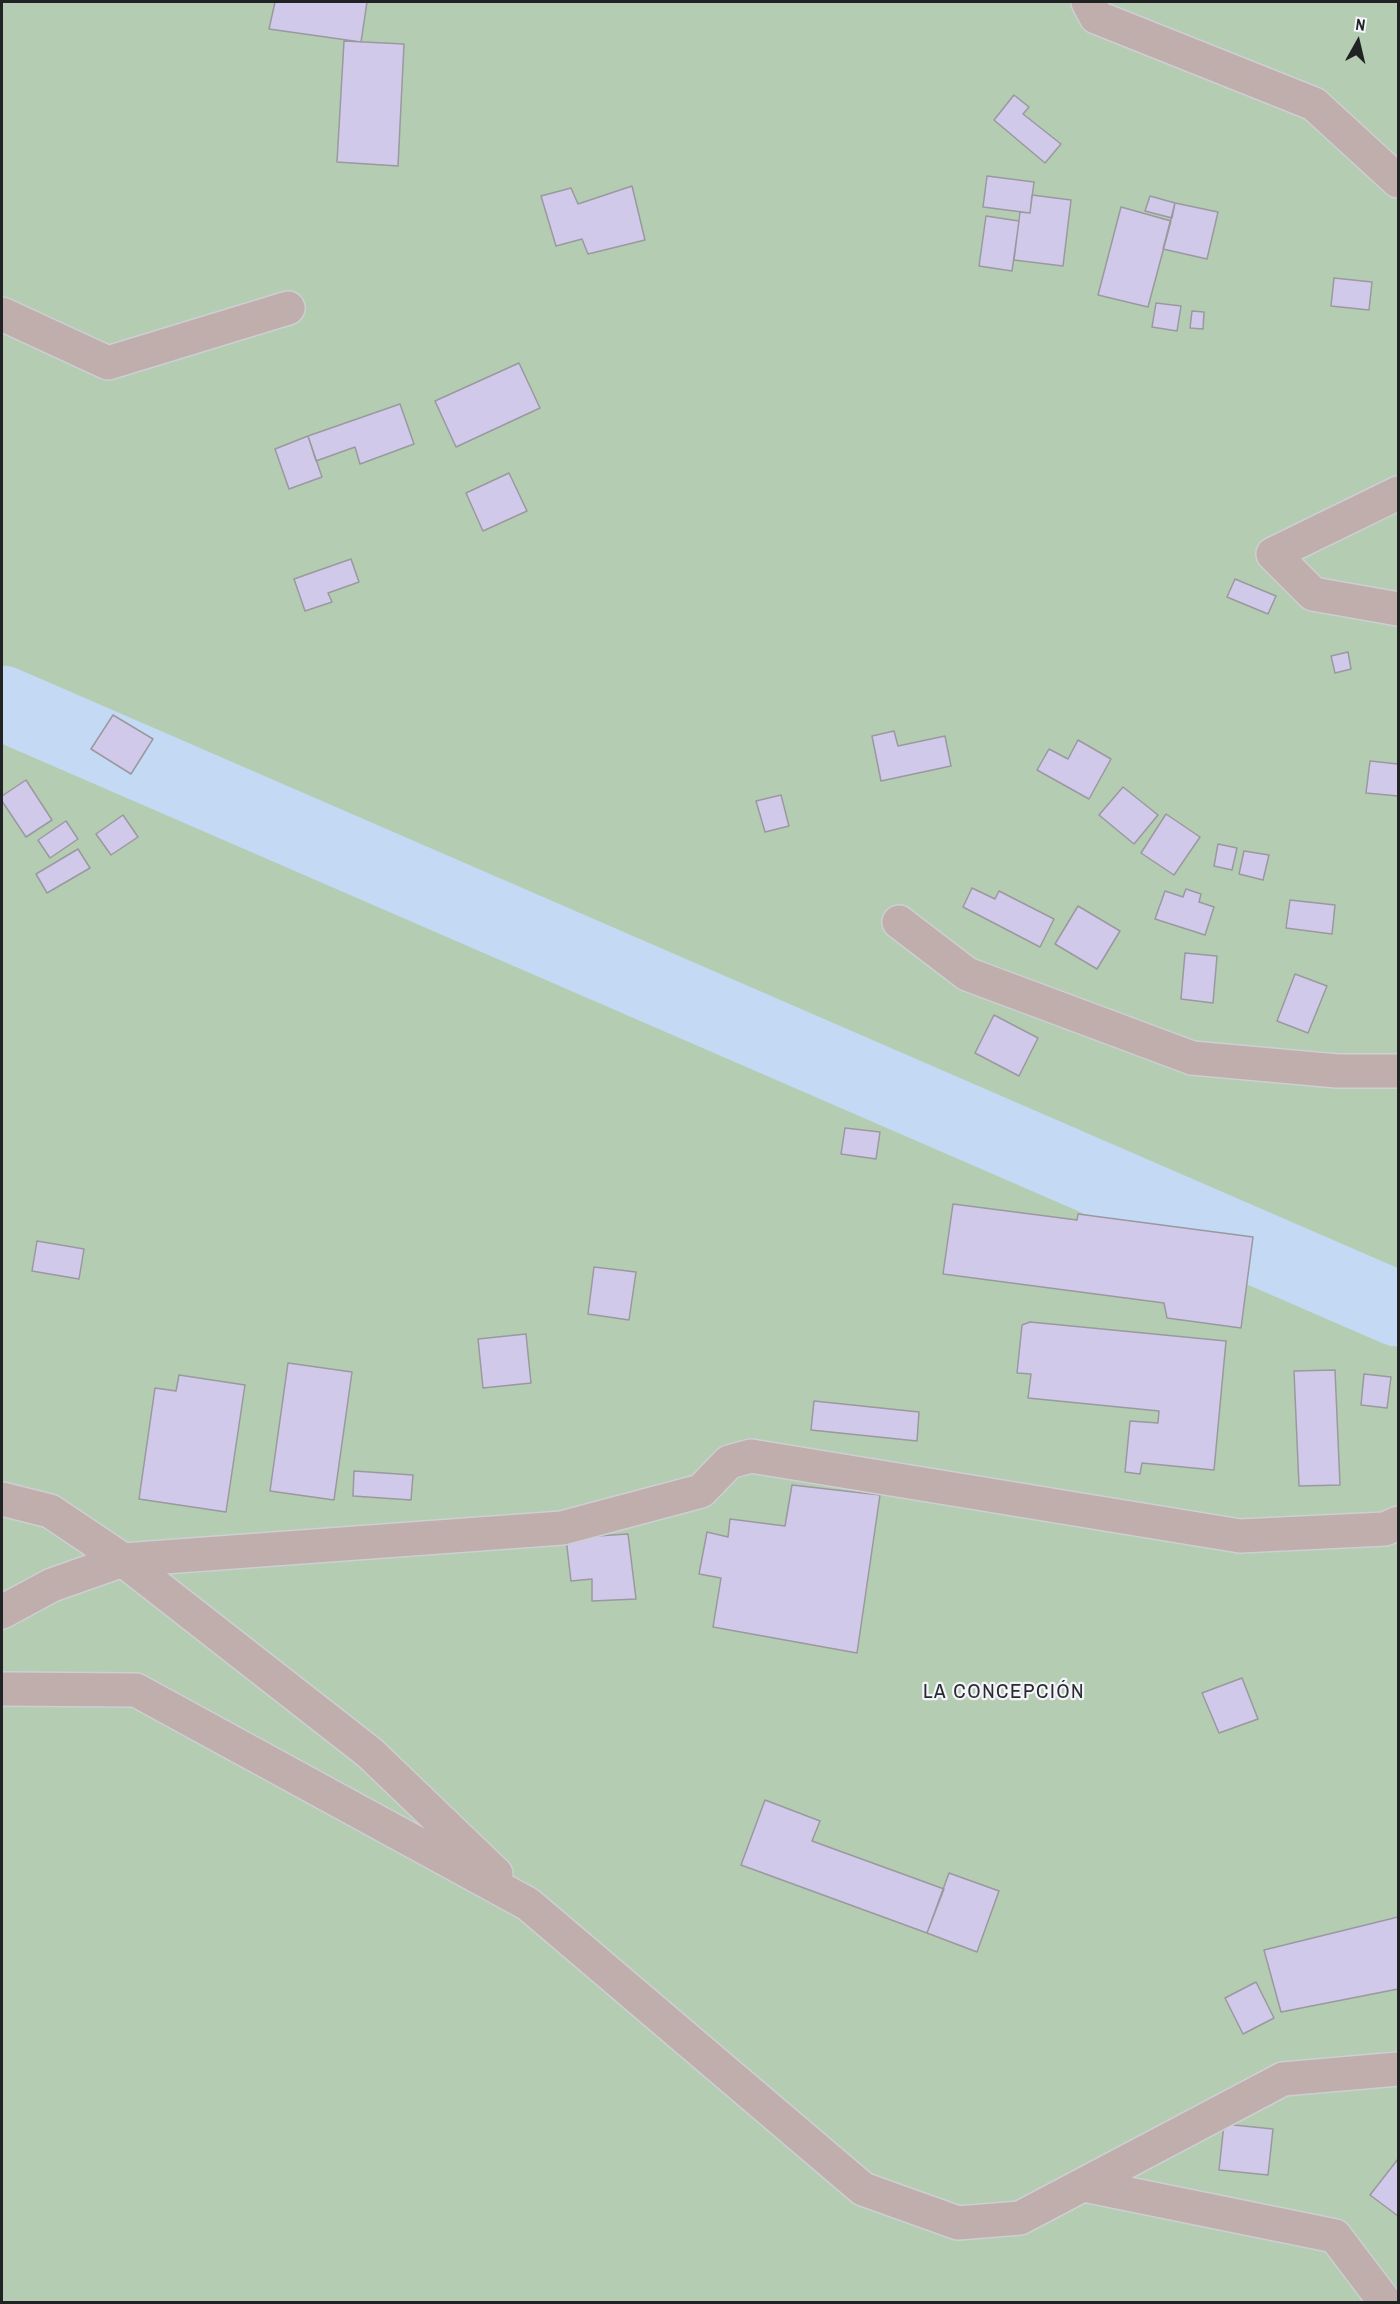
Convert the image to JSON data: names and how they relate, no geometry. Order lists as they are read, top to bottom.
{
  "districts": ["LA CONCEPCIÓN"],
  "north": "top"
}
